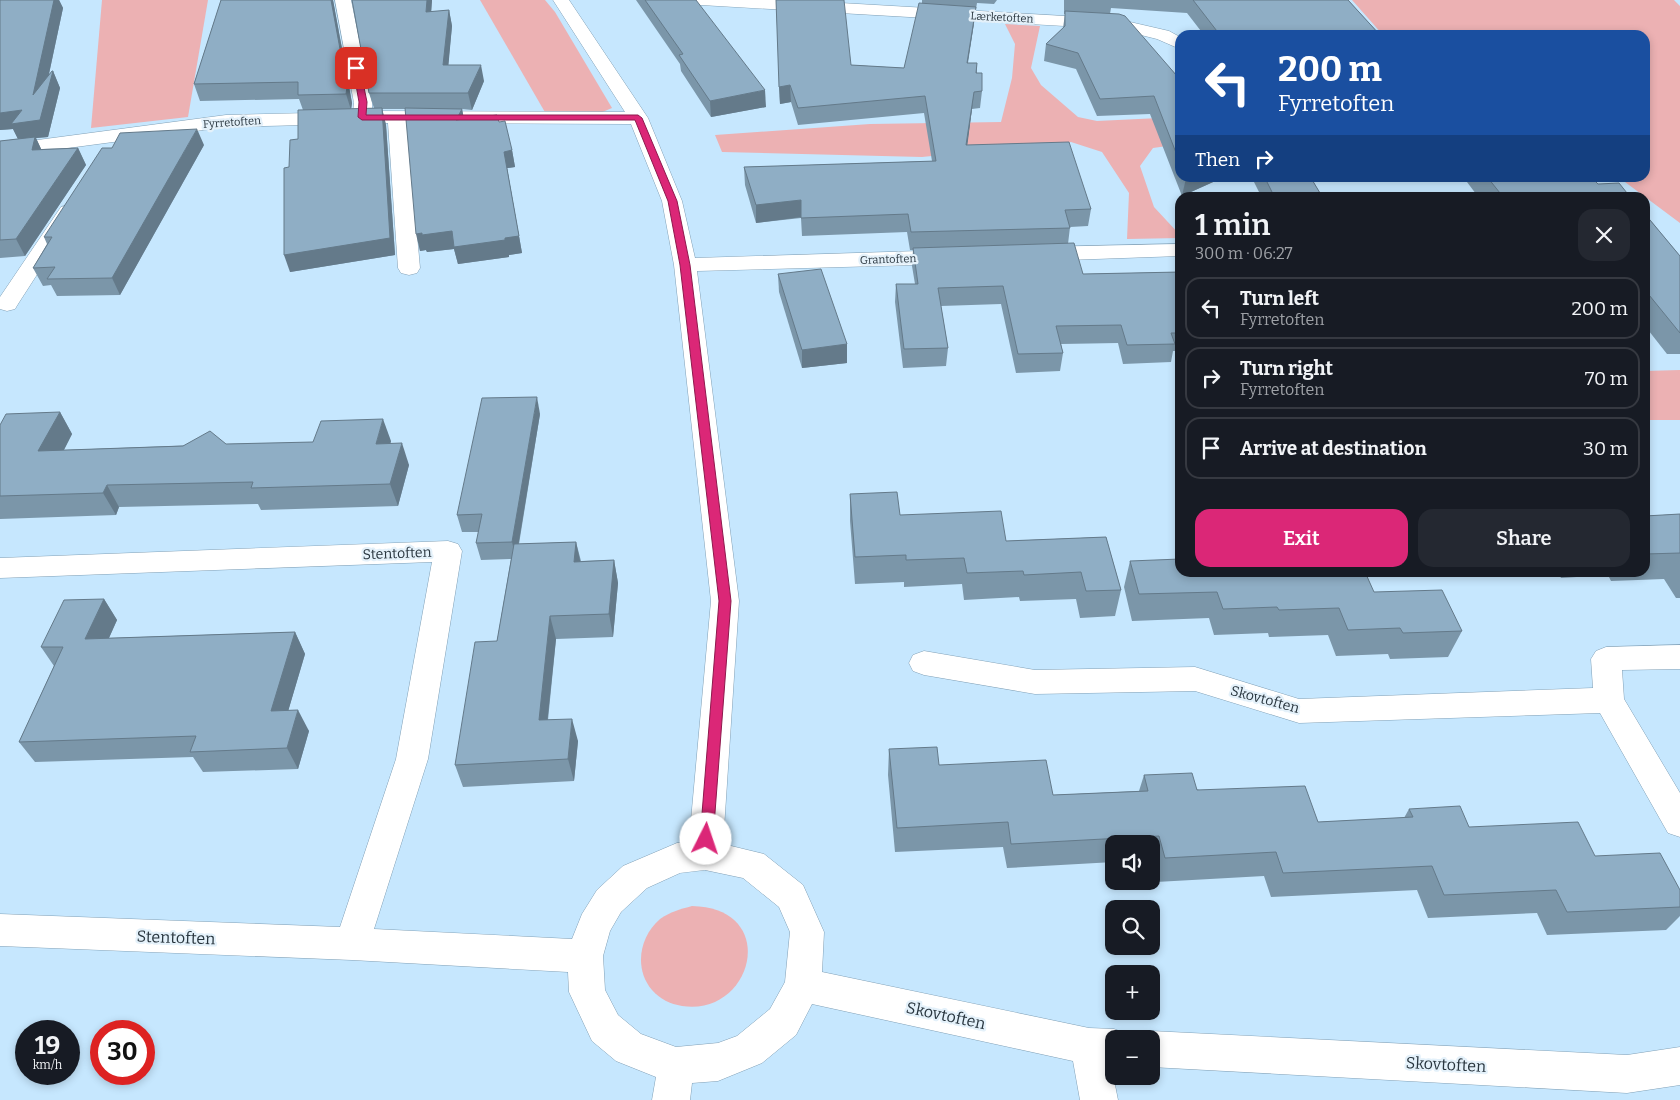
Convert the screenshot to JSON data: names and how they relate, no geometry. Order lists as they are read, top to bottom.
{
  "streets": {
    "street": [
      "Lærketoften",
      "Fyrretoften",
      "Grantoften",
      "Stentoften",
      "Skovtoften"
    ]
  },
  "page": {
    "turn": ["200 m", "Fyrretoften"],
    "then": "Then",
    "heading": ["1 min", "300 m · 06:27"],
    "list": [
      {
        "name": "Turn left",
        "note": "Fyrretoften",
        "value": "200 m"
      },
      {
        "name": "Turn right",
        "note": "Fyrretoften",
        "value": "70 m"
      },
      {
        "name": "Arrive at destination",
        "value": "30 m"
      }
    ],
    "buttons": ["Exit", "Share"],
    "map_buttons": ["+", "−"],
    "speed": "19 km/h",
    "limit": "30"
  }
}
